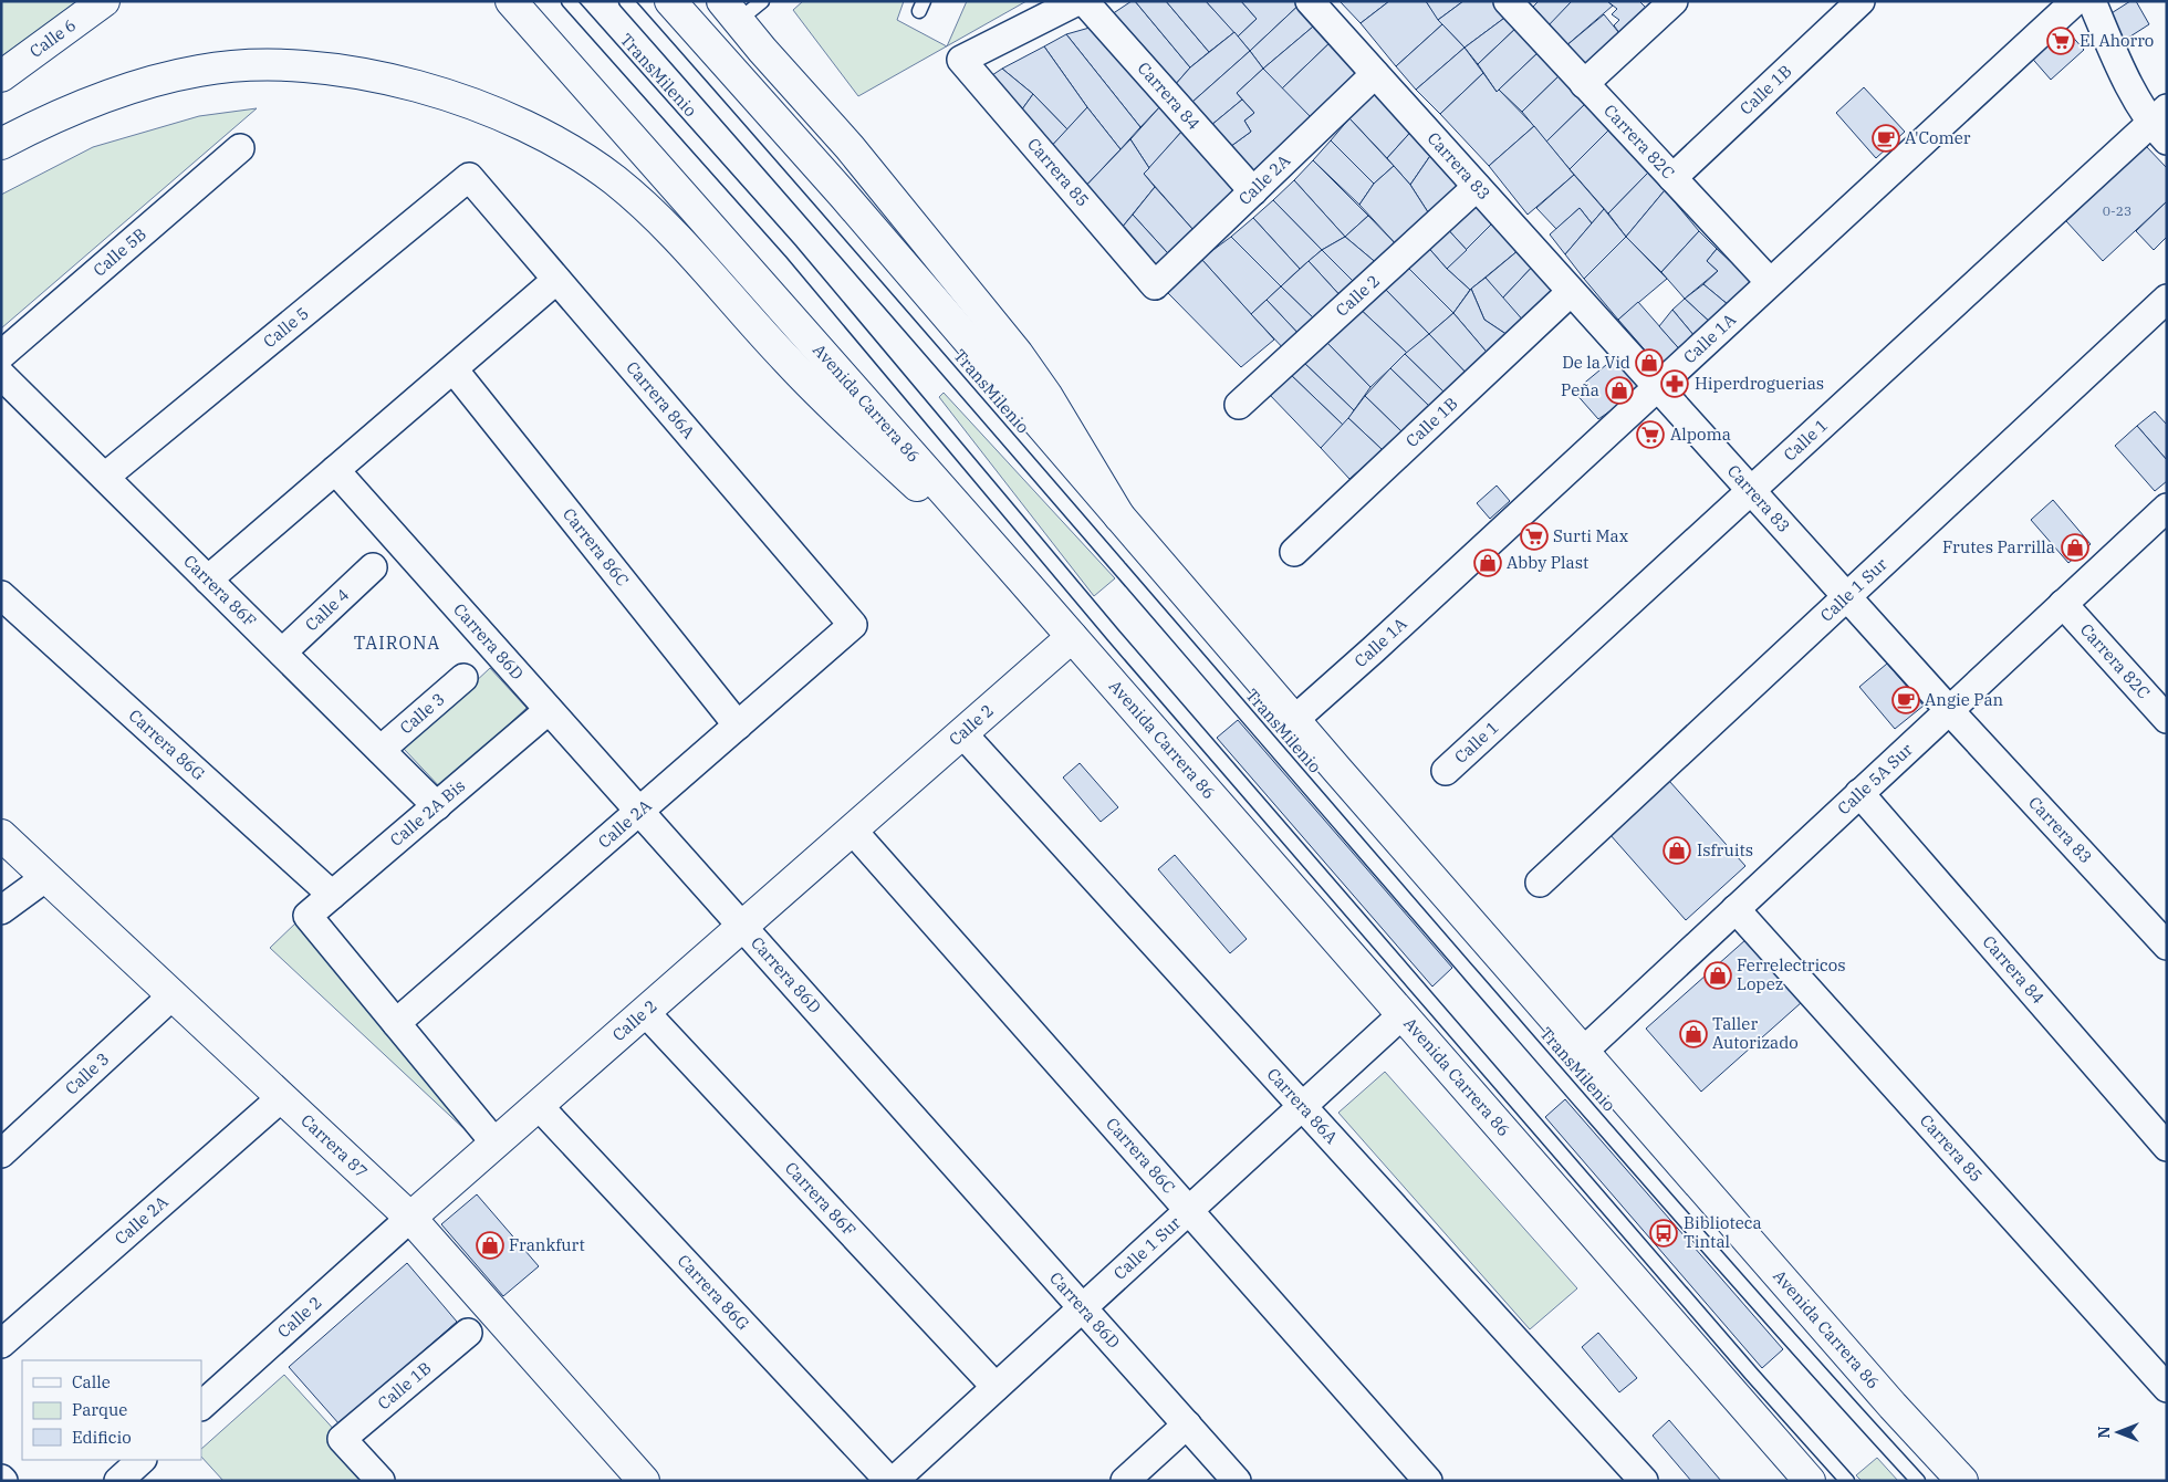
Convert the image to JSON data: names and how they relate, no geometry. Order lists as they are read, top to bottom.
{
  "streets": {
    "main road": [
      "Calle 6",
      "Calle 2",
      "Avenida Carrera 86",
      "Carrera 87"
    ],
    "street": [
      "Calle 1B",
      "Carrera 84",
      "Carrera 82C",
      "Carrera 83",
      "Carrera 85",
      "Calle 2A",
      "Calle 5B",
      "Calle 5",
      "Calle 1A",
      "Carrera 86A",
      "Calle 1",
      "Carrera 86C",
      "Carrera 86F",
      "Calle 1 Sur",
      "Calle 4",
      "Carrera 86D",
      "Calle 3",
      "Carrera 86G",
      "Calle 5A Sur",
      "Calle 2A Bis"
    ],
    "lane": ["TransMilenio"]
  },
  "crossings": [
    ["Calle 1B", "Carrera 82C"],
    ["Calle 1B", "Carrera 83"],
    ["Carrera 84", "Calle 2A"],
    ["Carrera 84", "Calle 5A Sur"],
    ["Carrera 82C", "Calle 1A"],
    ["Carrera 82C", "Calle 5A Sur"],
    ["Carrera 83", "Calle 2A"],
    ["Carrera 83", "Calle 2"],
    ["Carrera 83", "Calle 1A"],
    ["Carrera 83", "Calle 1"],
    ["Carrera 83", "Calle 1 Sur"],
    ["Carrera 83", "Calle 5A Sur"],
    ["Carrera 85", "Calle 2A"],
    ["Carrera 85", "Calle 5A Sur"],
    ["Calle 2A", "Carrera 86A"],
    ["Calle 2A", "Carrera 86C"],
    ["Calle 2A", "Carrera 86D"],
    ["Calle 2A", "Calle 2A Bis"],
    ["Calle 2A", "Carrera 87"],
    ["Calle 2", "Carrera 86A"],
    ["Calle 2", "Avenida Carrera 86"],
    ["Calle 2", "Carrera 86C"],
    ["Calle 2", "Carrera 86F"],
    ["Calle 2", "Carrera 86D"],
    ["Calle 2", "Carrera 86G"],
    ["Calle 2", "Carrera 87"],
    ["Calle 5", "Carrera 86A"],
    ["Calle 5", "Carrera 86F"],
    ["Calle 1A", "Avenida Carrera 86"],
    ["Carrera 86A", "Calle 1 Sur"],
    ["Avenida Carrera 86", "Calle 1 Sur"],
    ["Avenida Carrera 86", "Calle 5A Sur"],
    ["Carrera 86C", "Calle 1 Sur"],
    ["Carrera 86F", "Calle 1 Sur"],
    ["Carrera 86F", "Calle 4"],
    ["Carrera 86F", "Calle 3"],
    ["Carrera 86F", "Calle 2A Bis"],
    ["Calle 1 Sur", "Carrera 86D"],
    ["Carrera 86D", "Calle 2A Bis"],
    ["Calle 3", "Carrera 87"],
    ["Carrera 86G", "Calle 2A Bis"]
  ],
  "districts": ["TAIRONA"],
  "places": {
    "supermarket": ["El Ahorro", "Alpoma", "Surti Max"],
    "cafe": ["A'Comer", "Angie Pan"],
    "shop": [
      "De la Vid",
      "Peña",
      "Frutes Parrilla",
      "Abby Plast",
      "Isfruits",
      "Ferrelectricos Lopez",
      "Taller Autorizado",
      "Frankfurt"
    ],
    "pharmacy": ["Hiperdroguerias"],
    "bus stop": ["Biblioteca Tintal"]
  },
  "house_numbers": ["0-23"],
  "legend": ["Calle", "Parque", "Edificio"],
  "north": "left"
}
